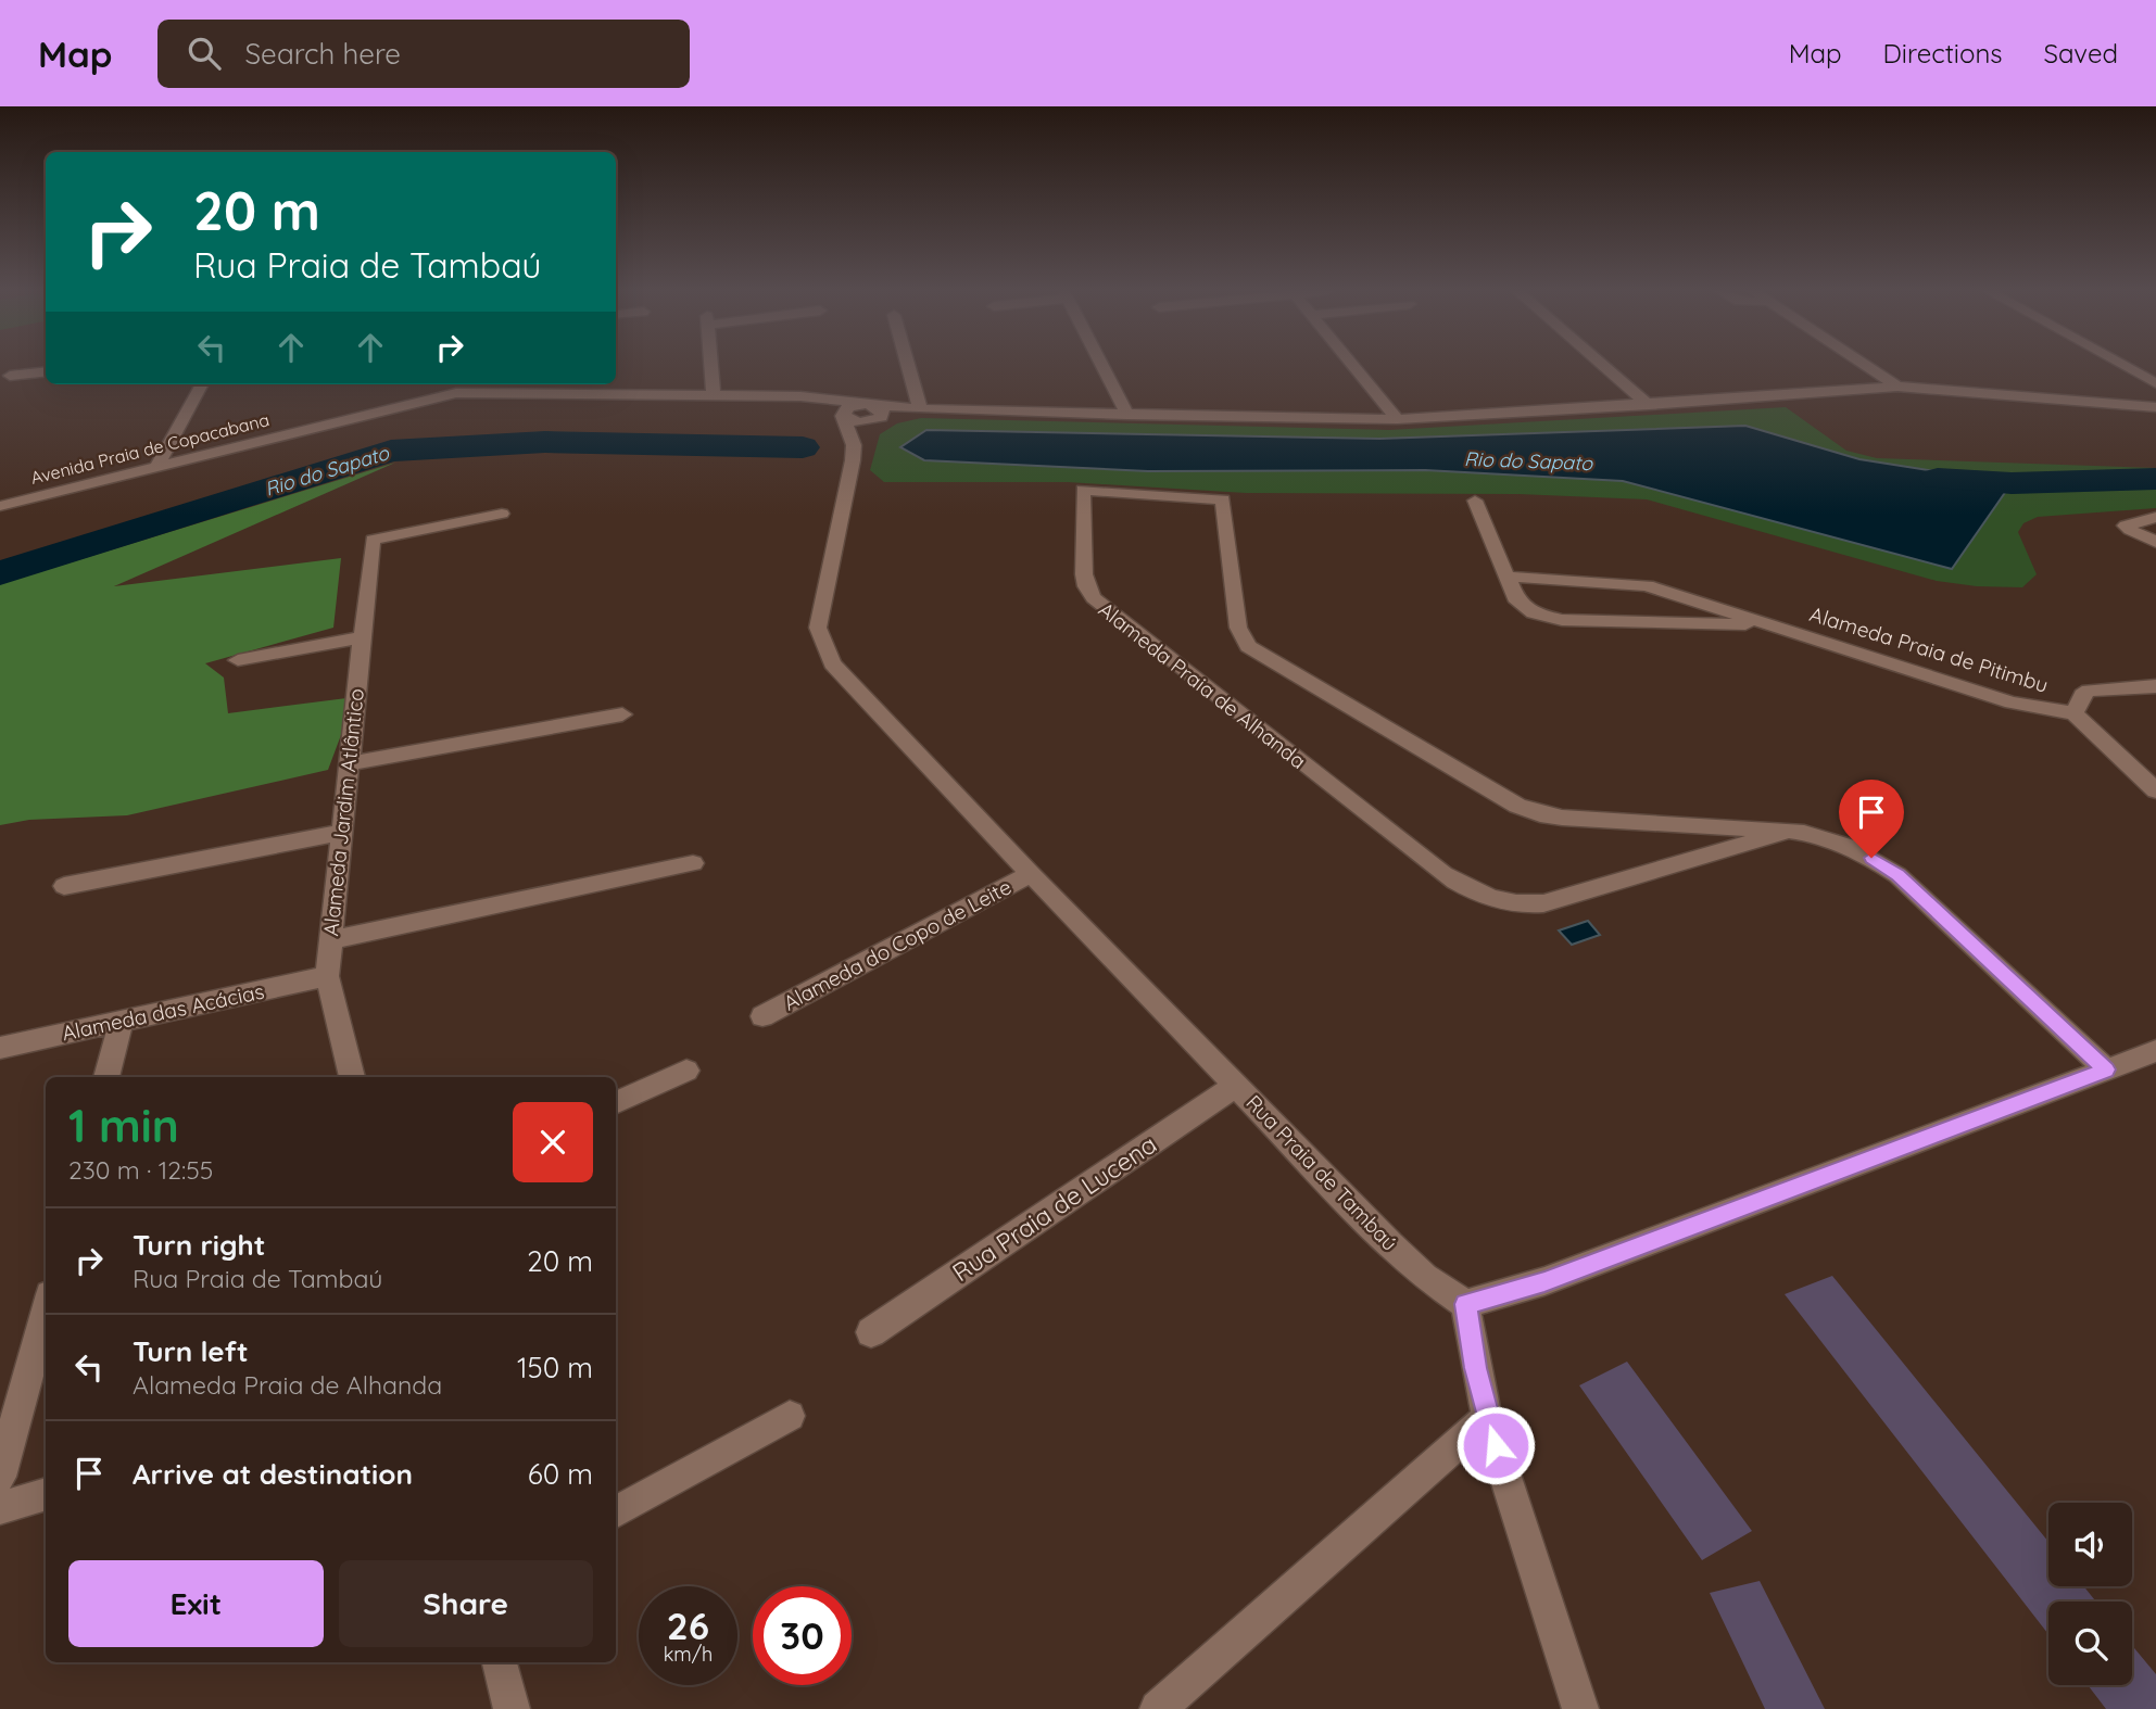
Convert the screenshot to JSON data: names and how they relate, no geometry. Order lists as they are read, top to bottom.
{
  "streets": {
    "street": [
      "Avenida Praia de Copacabana",
      "Alameda Praia de Pitimbu",
      "Alameda Praia de Alhanda",
      "Alameda Jardim Atlântico",
      "Alameda do Copo de Leite",
      "Alameda das Acácias",
      "Rua Praia de Tambaú",
      "Rua Praia de Lucena"
    ]
  },
  "crossings": [
    ["Avenida Praia de Copacabana", "Rua Praia de Tambaú"],
    ["Alameda Jardim Atlântico", "Alameda das Acácias"],
    ["Alameda do Copo de Leite", "Rua Praia de Tambaú"],
    ["Rua Praia de Tambaú", "Rua Praia de Lucena"]
  ],
  "water": ["Rio do Sapato"],
  "page": {
    "header": "Map",
    "search": "Search here",
    "nav": ["Map", "Directions", "Saved"],
    "turn": ["20 m", "Rua Praia de Tambaú"],
    "heading": ["1 min", "230 m · 12:55"],
    "list": [
      {
        "name": "Turn right",
        "note": "Rua Praia de Tambaú",
        "value": "20 m"
      },
      {
        "name": "Turn left",
        "note": "Alameda Praia de Alhanda",
        "value": "150 m"
      },
      {
        "name": "Arrive at destination",
        "value": "60 m"
      }
    ],
    "buttons": ["Exit", "Share"],
    "speed": "26 km/h",
    "limit": "30"
  }
}
